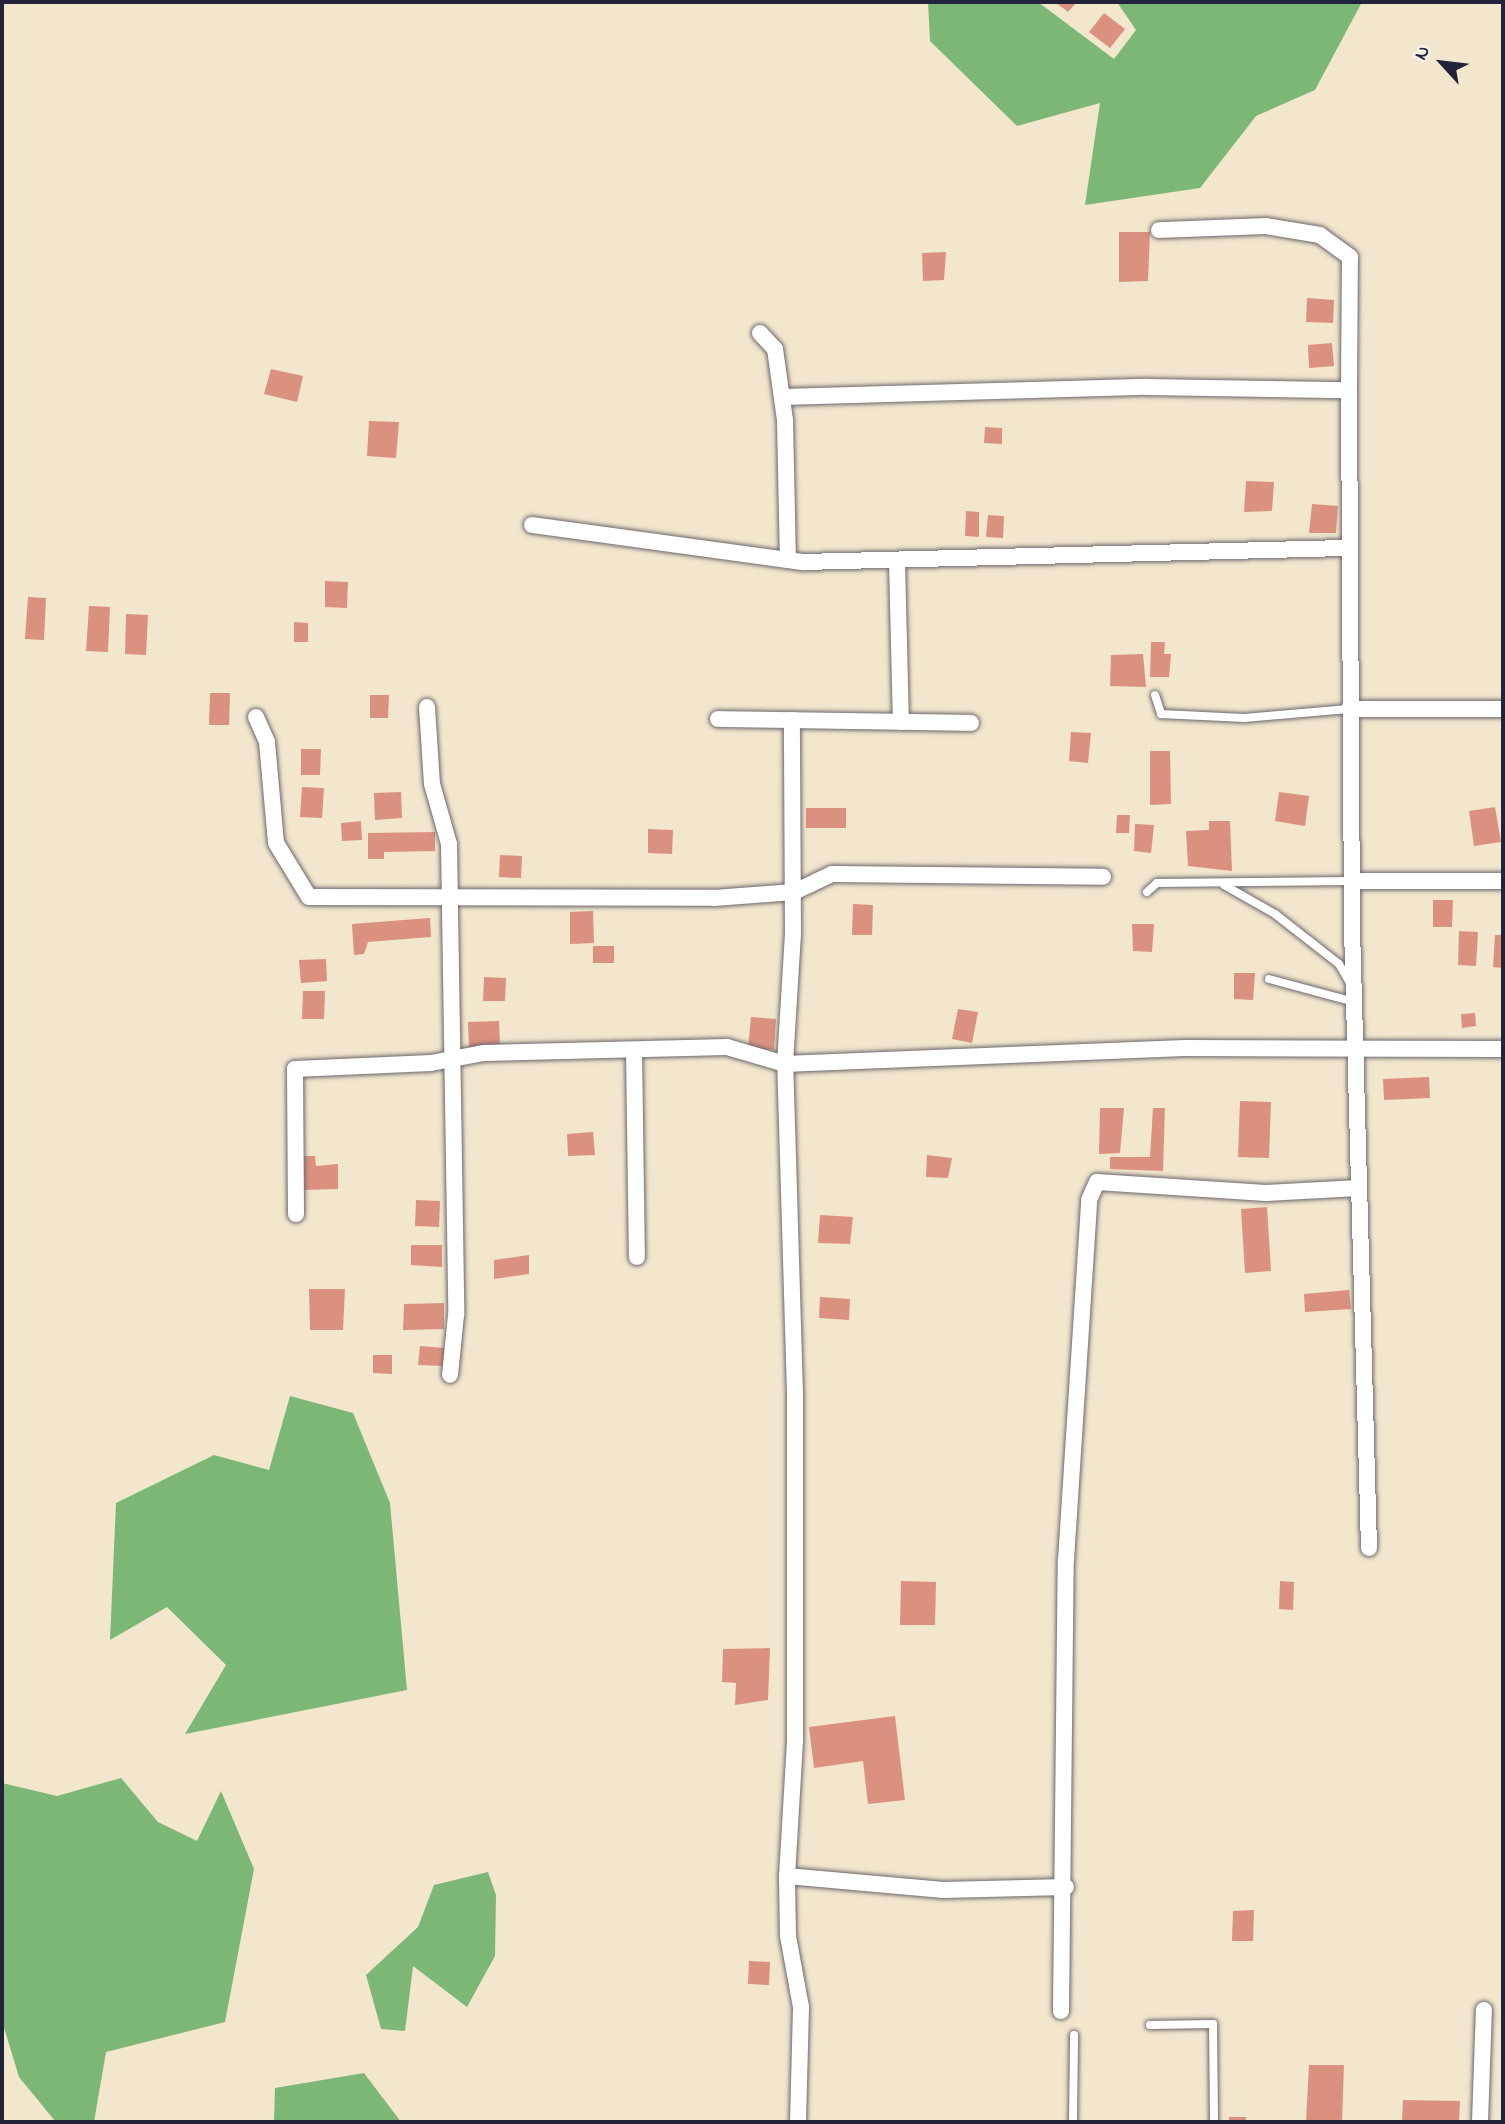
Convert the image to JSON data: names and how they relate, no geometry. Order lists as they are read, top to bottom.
{
  "north": "top left"
}
